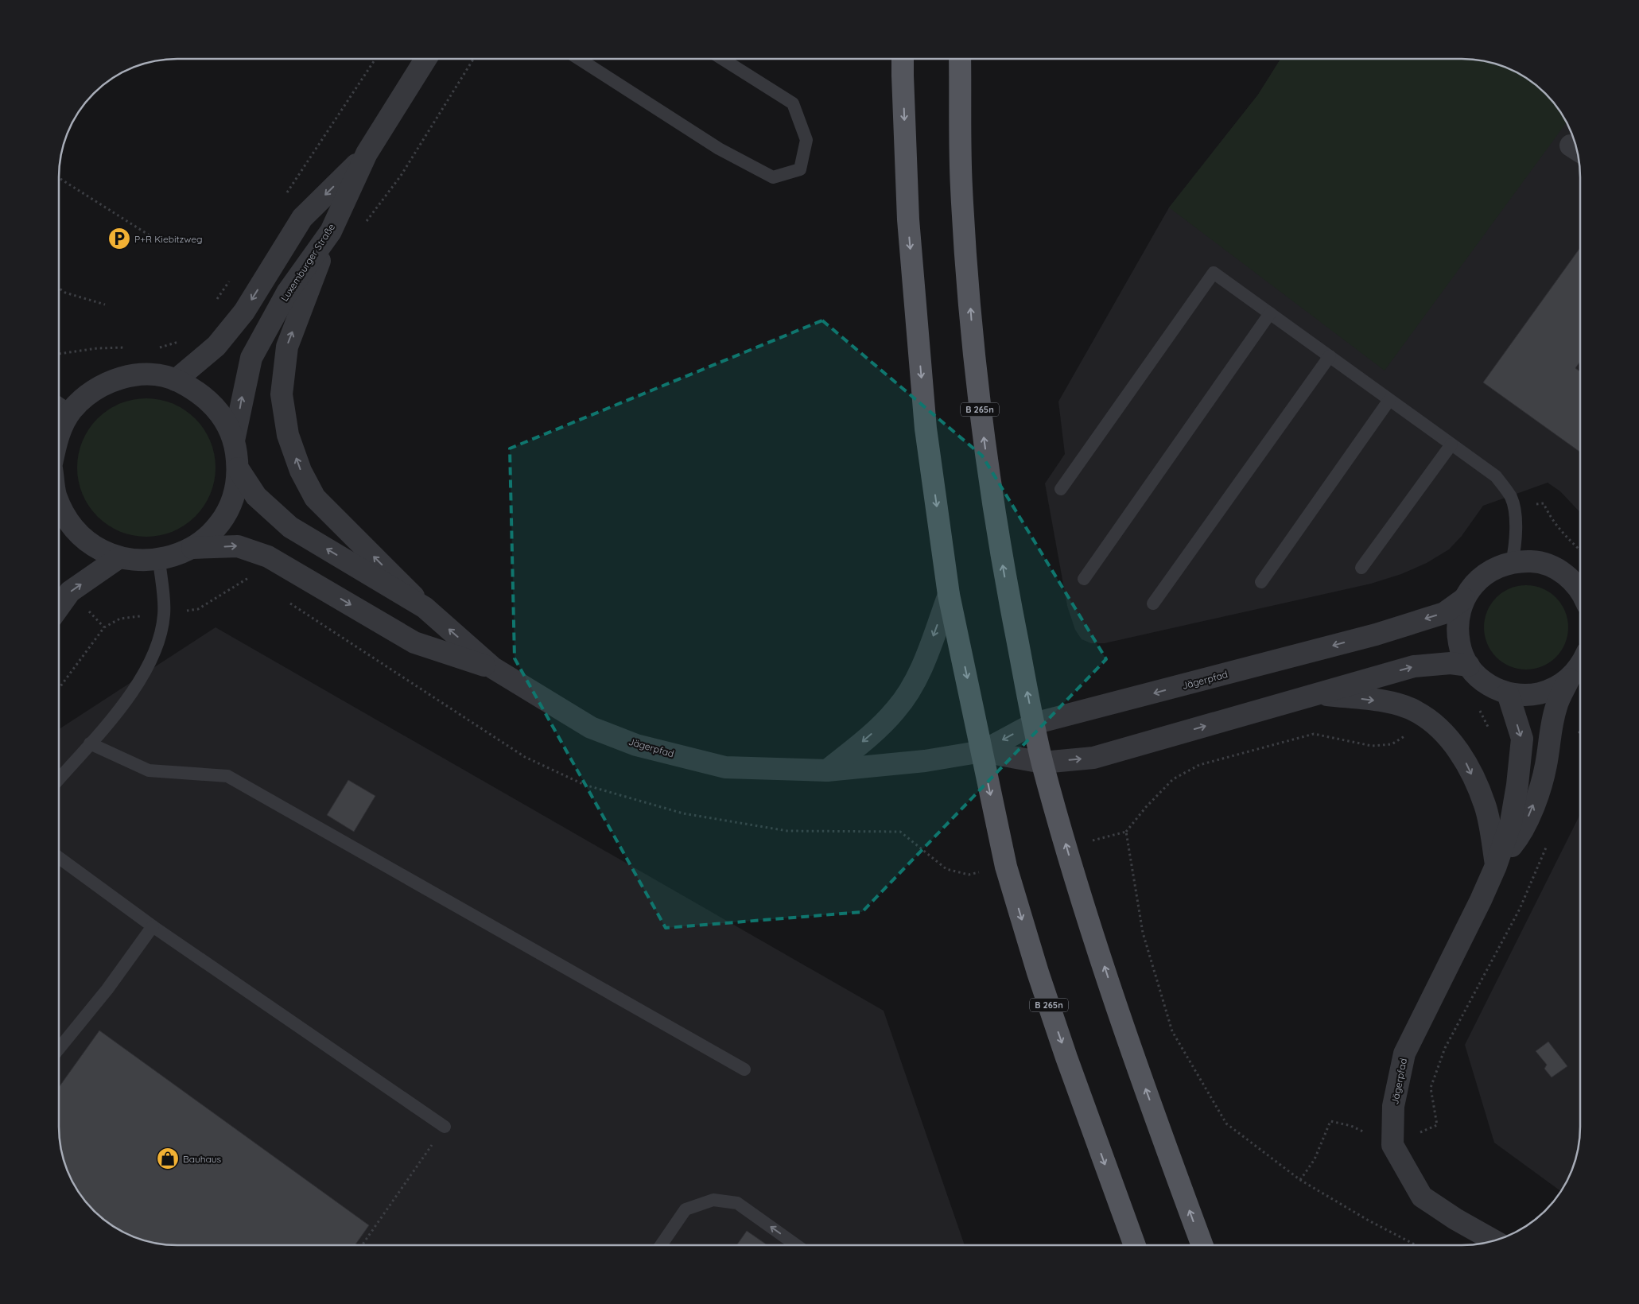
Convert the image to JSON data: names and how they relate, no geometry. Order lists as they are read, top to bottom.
{
  "streets": {
    "main road": ["B 265n"],
    "street": ["Luxemburger Straße", "Jägerpfad"]
  },
  "crossings": [
    ["B 265n", "Jägerpfad"]
  ],
  "places": {
    "parking": ["P+R Kiebitzweg"],
    "shop": ["Bauhaus"]
  }
}
